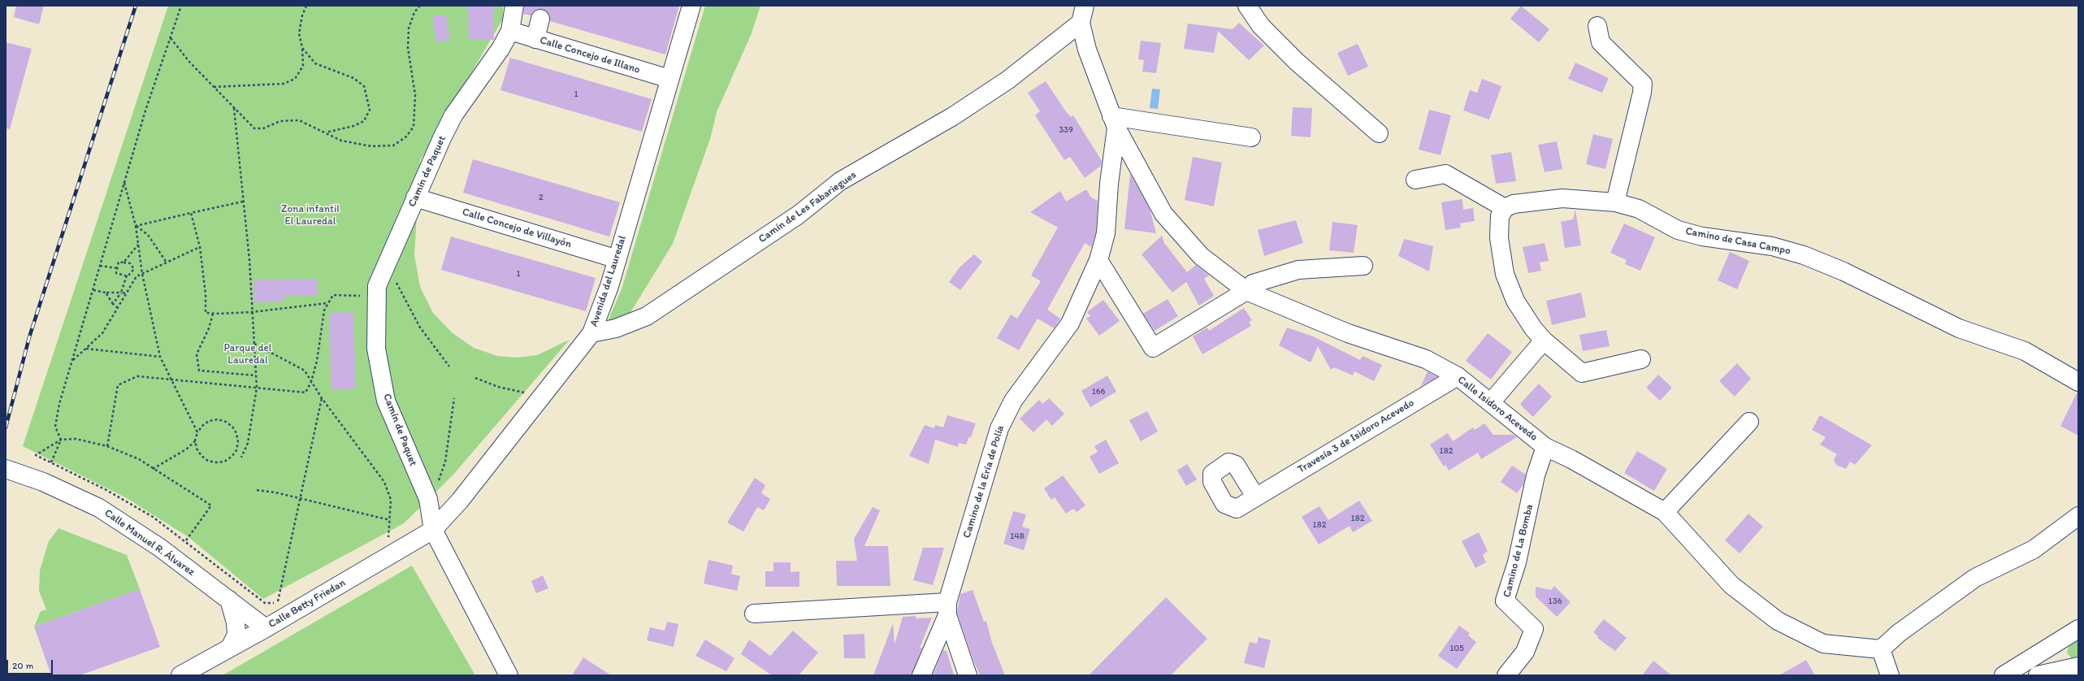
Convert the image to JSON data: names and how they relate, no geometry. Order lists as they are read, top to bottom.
{
  "streets": {
    "street": [
      "Calle Concejo de Illano",
      "Camín de Paquet",
      "Camín de Les Fabariegues",
      "Calle Concejo de Villayón",
      "Camino de Casa Campo",
      "Avenida del Lauredal",
      "Calle Isidoro Acevedo",
      "Travesía 3 de Isidoro Acevedo",
      "Camino de la Ería de Polía",
      "Calle Manuel R. Álvarez",
      "Camino de La Bomba",
      "Calle Betty Friedan"
    ]
  },
  "crossings": [
    ["Calle Concejo de Illano", "Camín de Paquet"],
    ["Calle Concejo de Illano", "Avenida del Lauredal"],
    ["Camín de Paquet", "Calle Concejo de Villayón"],
    ["Camín de Paquet", "Avenida del Lauredal"],
    ["Camín de Paquet", "Calle Betty Friedan"],
    ["Camín de Les Fabariegues", "Avenida del Lauredal"],
    ["Camín de Les Fabariegues", "Camino de la Ería de Polía"],
    ["Calle Concejo de Villayón", "Avenida del Lauredal"],
    ["Avenida del Lauredal", "Calle Betty Friedan"],
    ["Calle Isidoro Acevedo", "Travesía 3 de Isidoro Acevedo"],
    ["Calle Isidoro Acevedo", "Camino de la Ería de Polía"],
    ["Calle Isidoro Acevedo", "Camino de La Bomba"],
    ["Calle Manuel R. Álvarez", "Calle Betty Friedan"]
  ],
  "parks": ["Zona infantil El Lauredal", "Parque del Lauredal"],
  "house_numbers": [
    "1",
    "339",
    "2",
    "1",
    "166",
    "182",
    "182",
    "182",
    "148",
    "136",
    "105"
  ],
  "scale_bar": "20 m"
}
